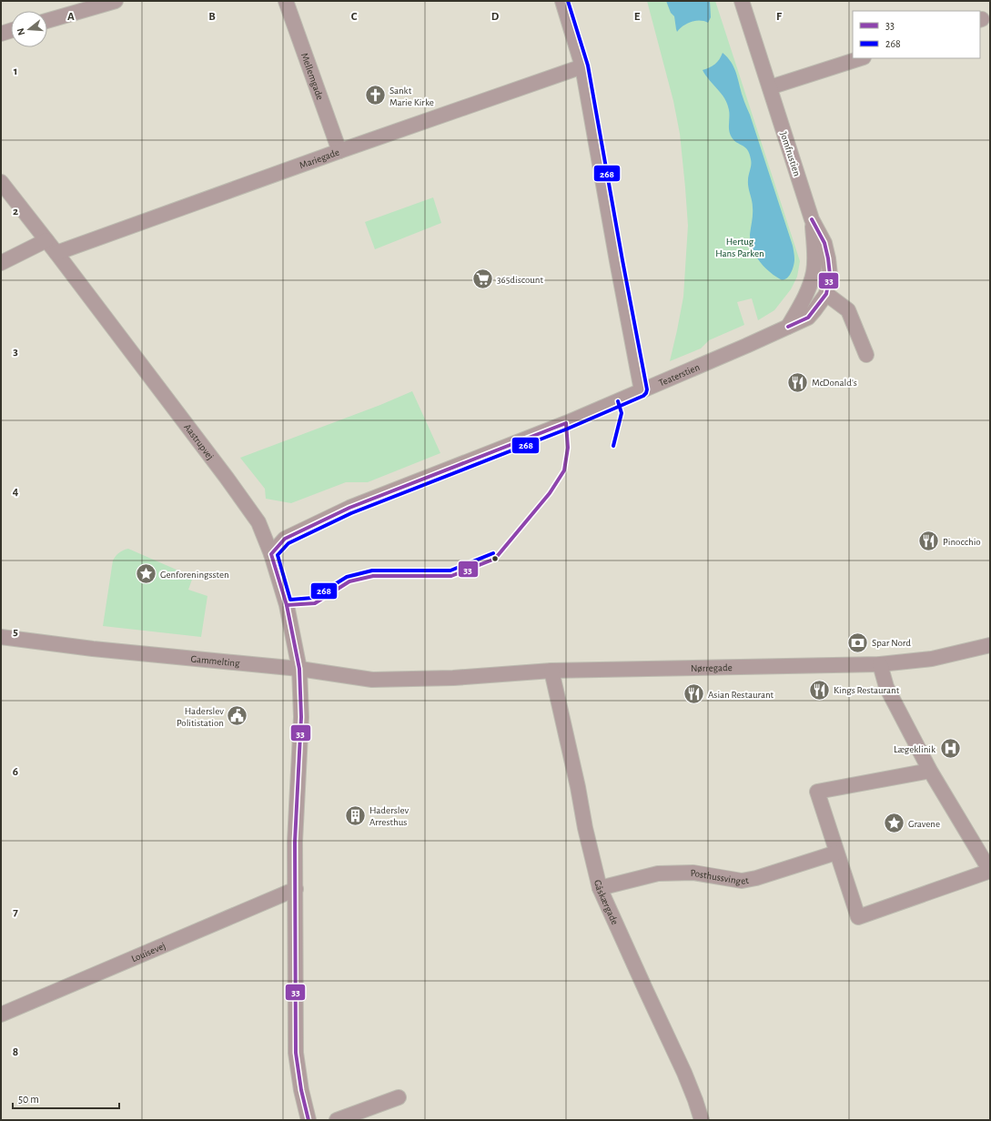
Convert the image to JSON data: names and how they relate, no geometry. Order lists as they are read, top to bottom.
{
  "streets": {
    "street": [
      "Mellemgade",
      "Jomfrustien",
      "Mariegade",
      "Teaterstien",
      "Aastrupvej",
      "Gammelting",
      "Nørregade",
      "Posthussvinget",
      "Gåskærgade",
      "Louisevej"
    ]
  },
  "crossings": [
    ["Mellemgade", "Mariegade"],
    ["Jomfrustien", "Teaterstien"],
    ["Mariegade", "Aastrupvej"],
    ["Teaterstien", "Aastrupvej"],
    ["Aastrupvej", "Gammelting"],
    ["Aastrupvej", "Louisevej"],
    ["Gammelting", "Nørregade"],
    ["Nørregade", "Gåskærgade"],
    ["Posthussvinget", "Gåskærgade"]
  ],
  "parks": ["Hertug Hans Parken"],
  "places": {
    "church": ["Sankt Marie Kirke"],
    "supermarket": ["365discount"],
    "restaurant": [
      "McDonald's",
      "Pinocchio",
      "Kings Restaurant",
      "Asian Restaurant"
    ],
    "place": ["Genforeningssten", "Gravene"],
    "bank": ["Spar Nord"],
    "public building": ["Haderslev Politistation"],
    "hospital": ["Lægeklinik"],
    "building": ["Haderslev Arresthus"]
  },
  "lines": ["transit line 268", "transit line 33"],
  "legend": ["33", "268"],
  "scale_bar": "50 m",
  "north": "left",
  "grid": {
    "columns": [
      "A",
      "B",
      "C",
      "D",
      "E",
      "F"
    ],
    "rows": [
      "1",
      "2",
      "3",
      "4",
      "5",
      "6",
      "7",
      "8"
    ]
  }
}
